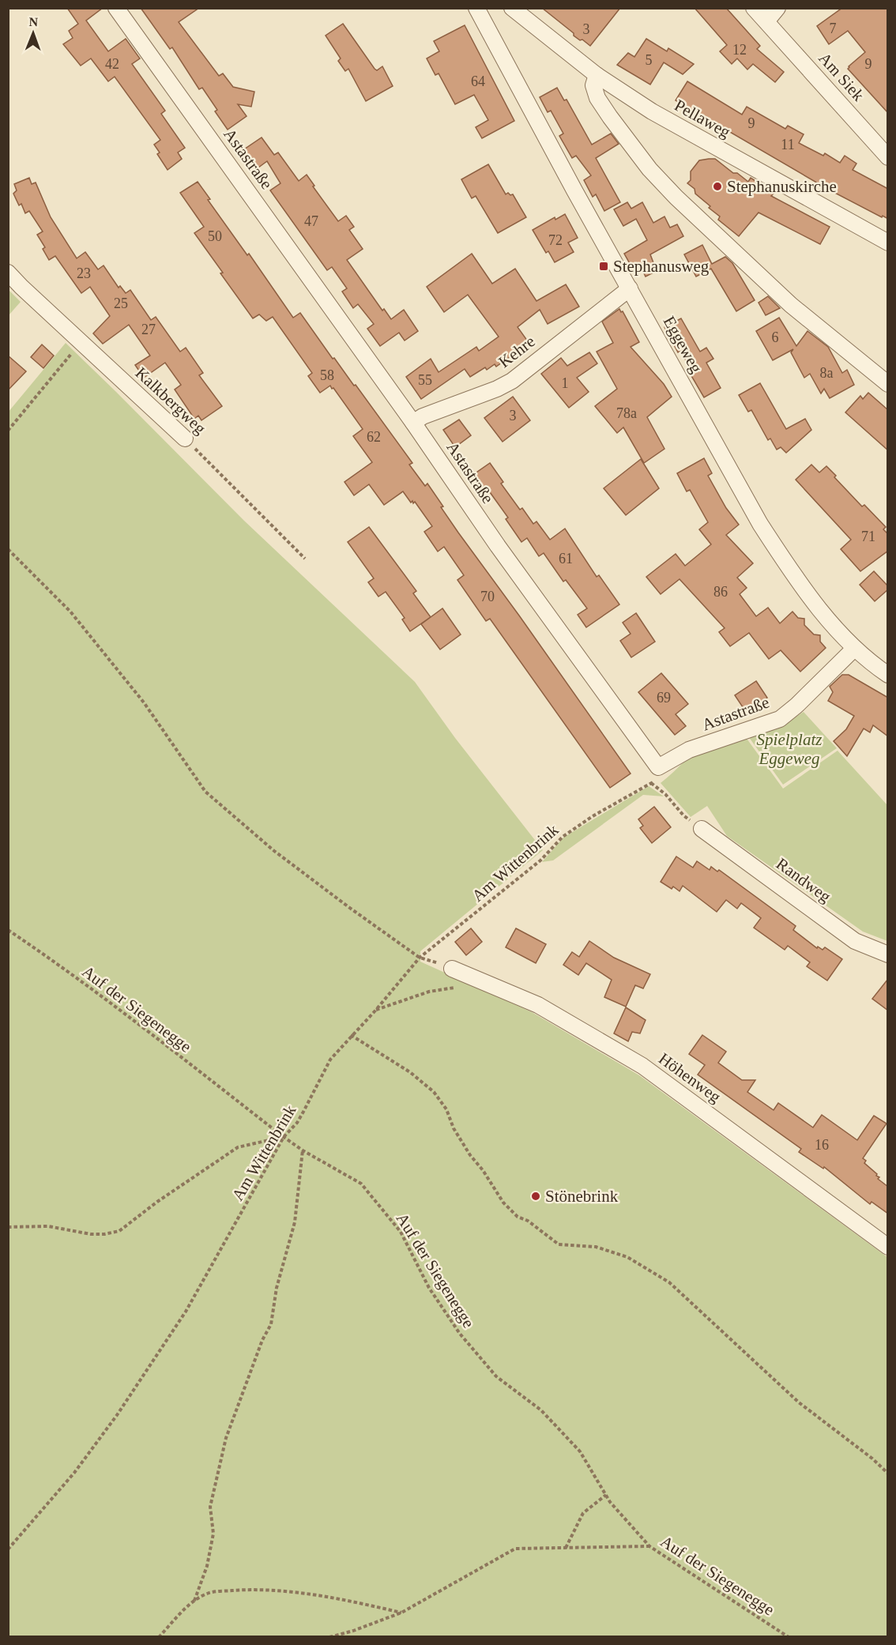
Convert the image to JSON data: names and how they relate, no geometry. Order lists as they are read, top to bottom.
{
  "streets": {
    "street": [
      "Am Siek",
      "Pellaweg",
      "Astastraße",
      "Eggeweg",
      "Kehre",
      "Kalkbergweg",
      "Randweg",
      "Höhenweg"
    ],
    "path": ["Am Wittenbrink", "Auf der Siegenegge"]
  },
  "crossings": [
    ["Astastraße", "Eggeweg"],
    ["Astastraße", "Kehre"],
    ["Eggeweg", "Kehre"],
    ["Am Wittenbrink", "Randweg"],
    ["Am Wittenbrink", "Auf der Siegenegge"]
  ],
  "parks": ["Spielplatz Eggeweg"],
  "places": {
    "other": ["Stephanuskirche", "Stönebrink"],
    "transit": ["Stephanusweg"]
  },
  "house_numbers": [
    "7",
    "3",
    "12",
    "5",
    "42",
    "9",
    "64",
    "9",
    "11",
    "47",
    "50",
    "72",
    "23",
    "25",
    "27",
    "6",
    "8a",
    "58",
    "55",
    "1",
    "78a",
    "3",
    "62",
    "71",
    "61",
    "86",
    "70",
    "69",
    "16"
  ],
  "north": "top"
}
